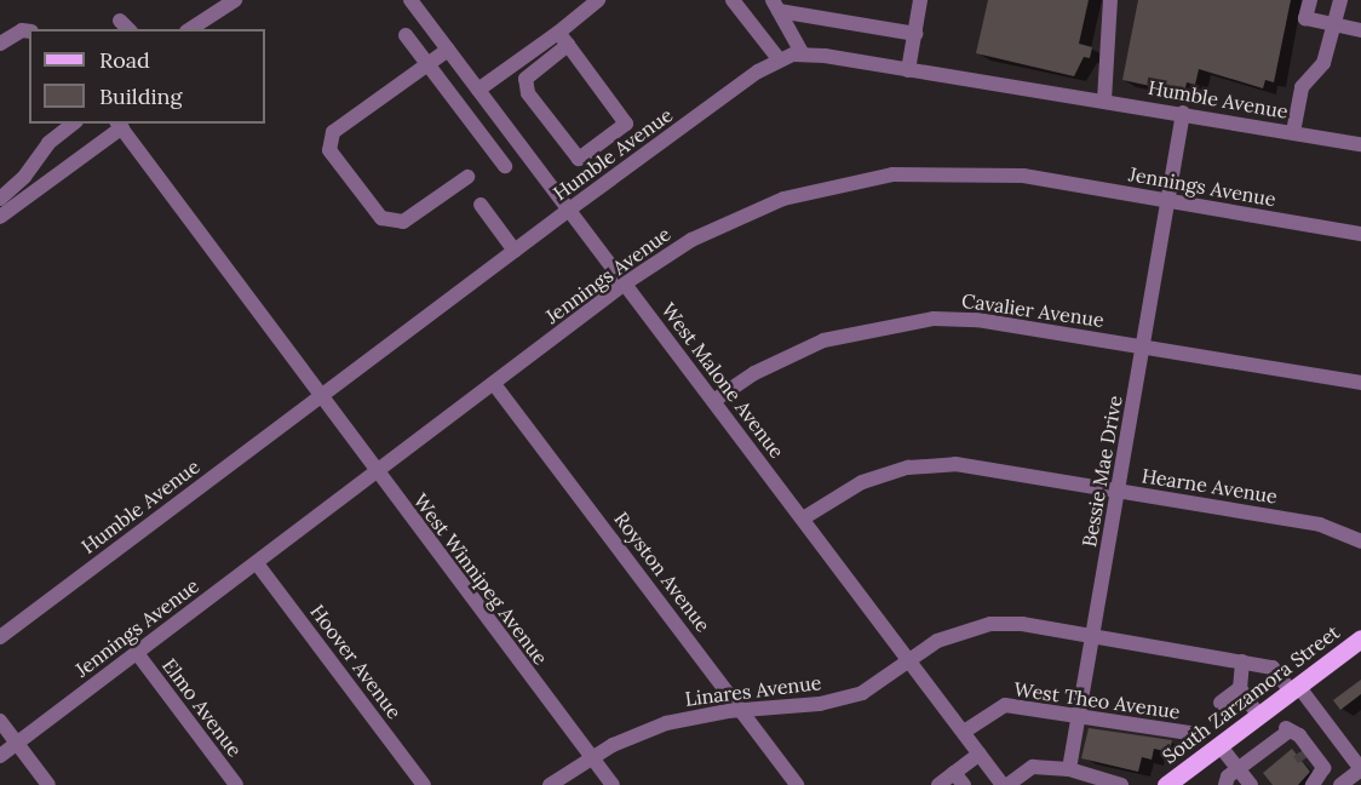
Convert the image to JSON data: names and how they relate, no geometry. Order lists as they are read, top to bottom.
{
  "streets": {
    "main road": ["South Zarzamora Street"],
    "street": [
      "Humble Avenue",
      "Jennings Avenue",
      "Cavalier Avenue",
      "West Malone Avenue",
      "Bessie Mae Drive",
      "Hearne Avenue",
      "Royston Avenue",
      "West Winnipeg Avenue",
      "Hoover Avenue",
      "Linares Avenue",
      "West Theo Avenue",
      "Elmo Avenue"
    ]
  },
  "crossings": [
    ["Humble Avenue", "West Malone Avenue"],
    ["Humble Avenue", "Bessie Mae Drive"],
    ["Humble Avenue", "West Winnipeg Avenue"],
    ["Jennings Avenue", "West Malone Avenue"],
    ["Jennings Avenue", "Bessie Mae Drive"],
    ["Jennings Avenue", "Royston Avenue"],
    ["Jennings Avenue", "West Winnipeg Avenue"],
    ["Jennings Avenue", "Hoover Avenue"],
    ["Jennings Avenue", "Elmo Avenue"],
    ["Cavalier Avenue", "West Malone Avenue"],
    ["Cavalier Avenue", "Bessie Mae Drive"],
    ["West Malone Avenue", "Hearne Avenue"],
    ["West Malone Avenue", "Linares Avenue"],
    ["West Malone Avenue", "West Theo Avenue"],
    ["Bessie Mae Drive", "Hearne Avenue"],
    ["Bessie Mae Drive", "Linares Avenue"],
    ["Bessie Mae Drive", "West Theo Avenue"],
    ["Royston Avenue", "Linares Avenue"],
    ["West Winnipeg Avenue", "Linares Avenue"],
    ["Linares Avenue", "South Zarzamora Street"]
  ],
  "legend": ["Road", "Building"]
}
